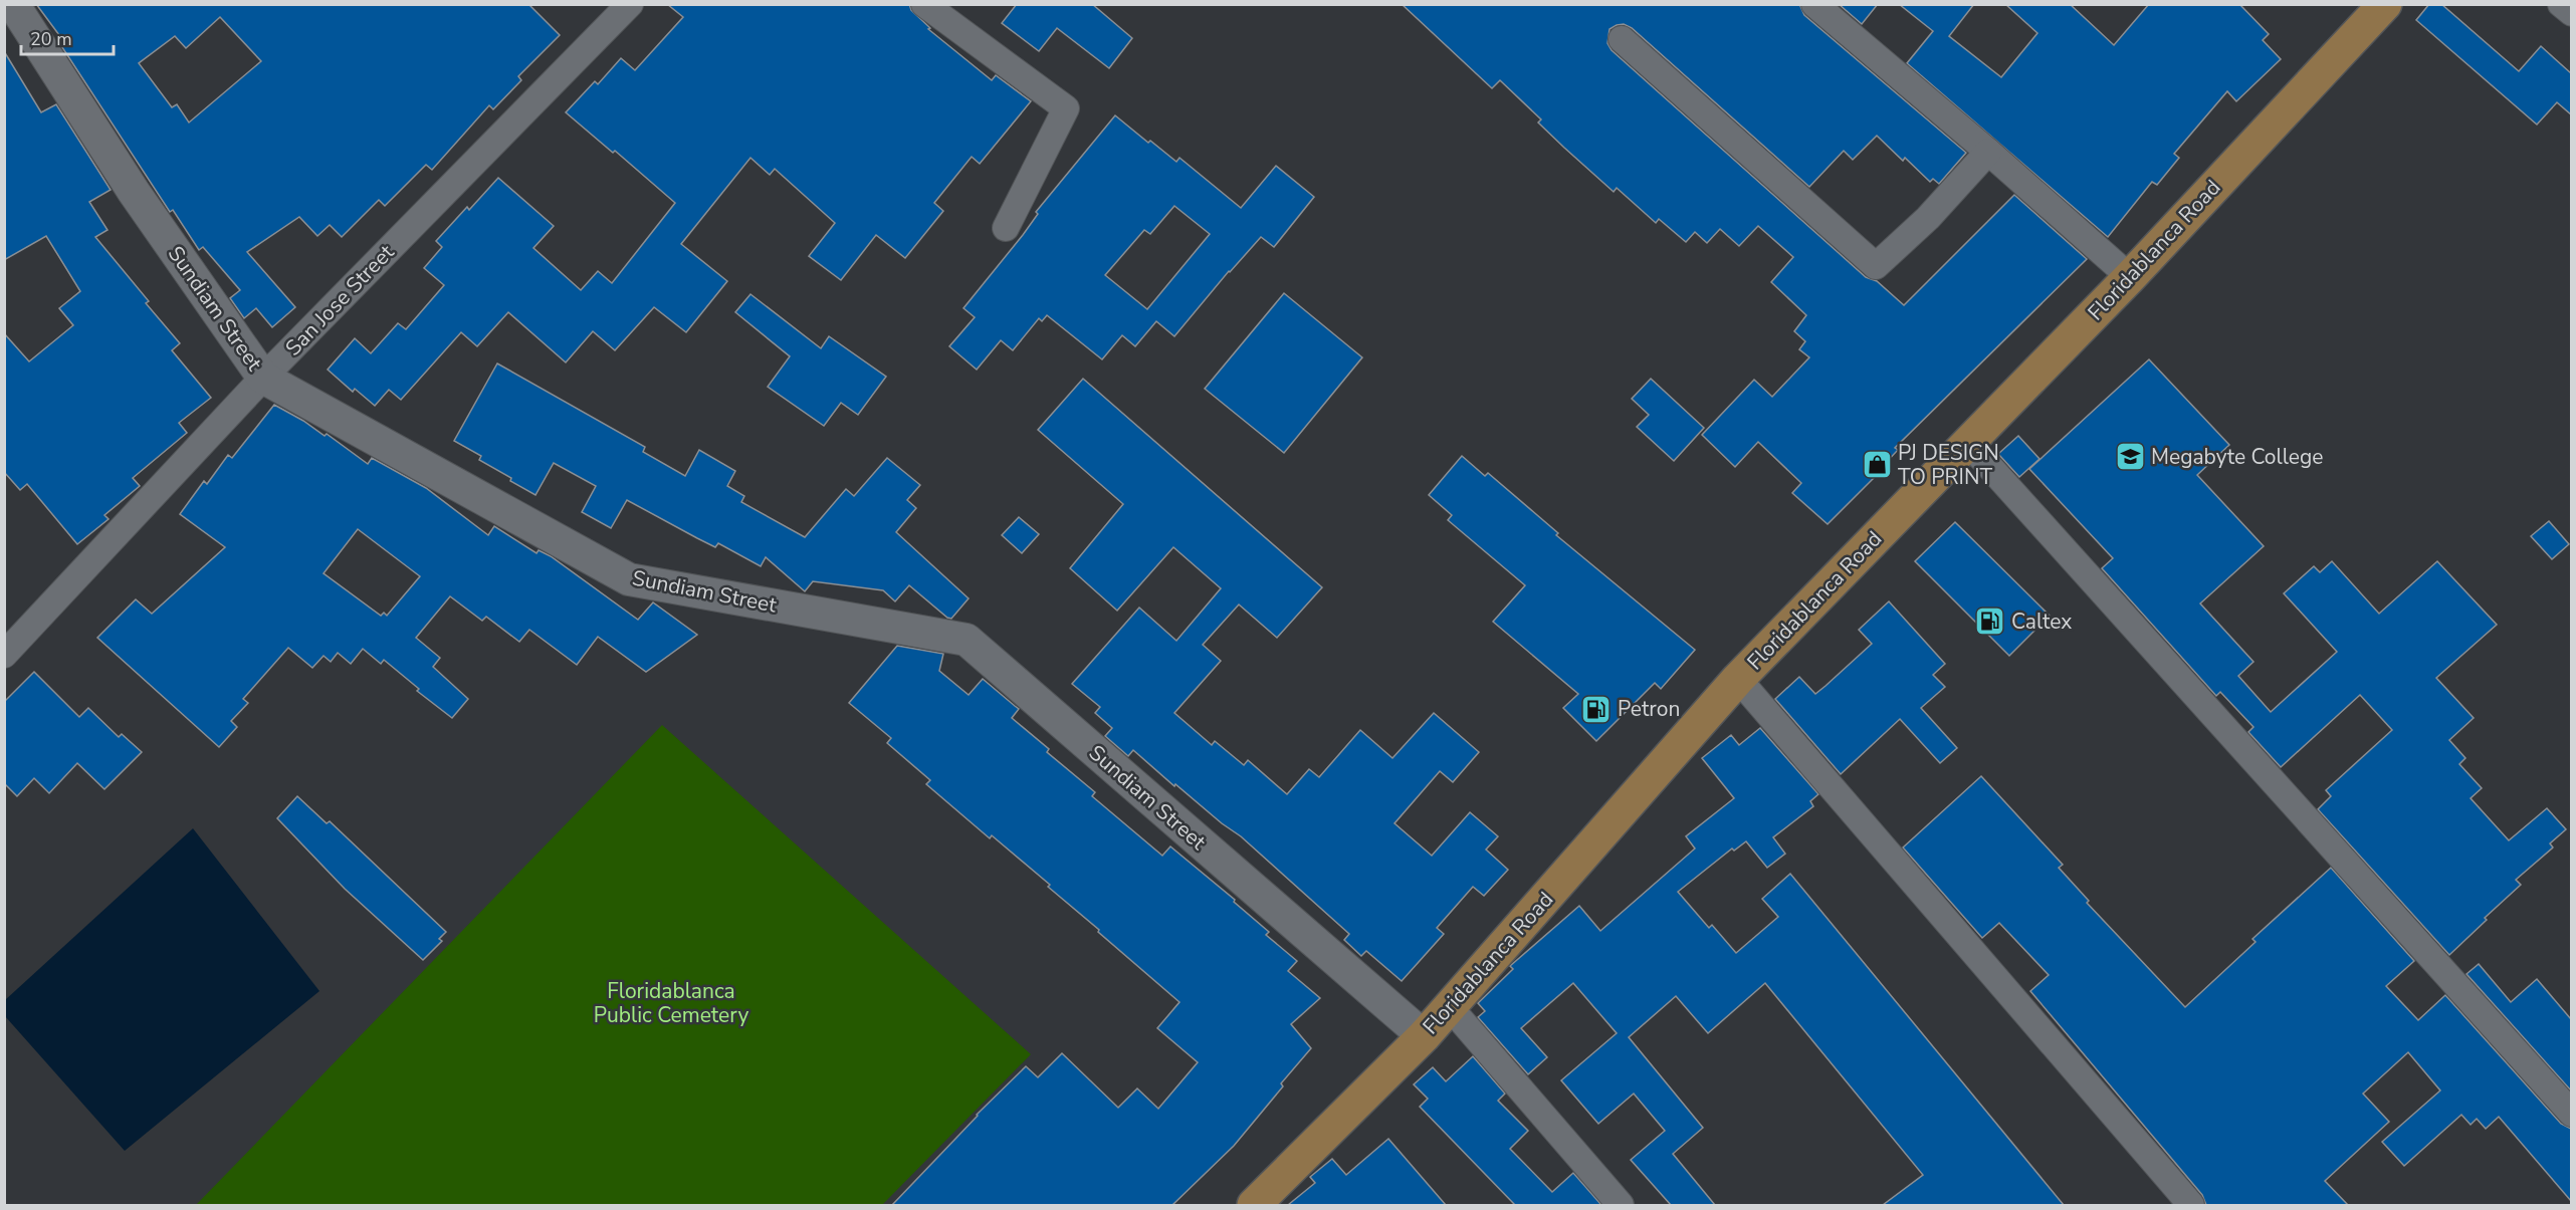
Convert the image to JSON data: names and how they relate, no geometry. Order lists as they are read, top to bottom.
{
  "streets": {
    "main road": ["Floridablanca Road"],
    "street": ["San Jose Street", "Sundiam Street"]
  },
  "crossings": [
    ["Floridablanca Road", "Sundiam Street"],
    ["San Jose Street", "Sundiam Street"]
  ],
  "parks": ["Floridablanca Public Cemetery"],
  "places": {
    "school or university": ["Megabyte College"],
    "shop": ["PJ DESIGN TO PRINT"],
    "fuel station": ["Caltex", "Petron"]
  },
  "scale_bar": "20 m"
}
